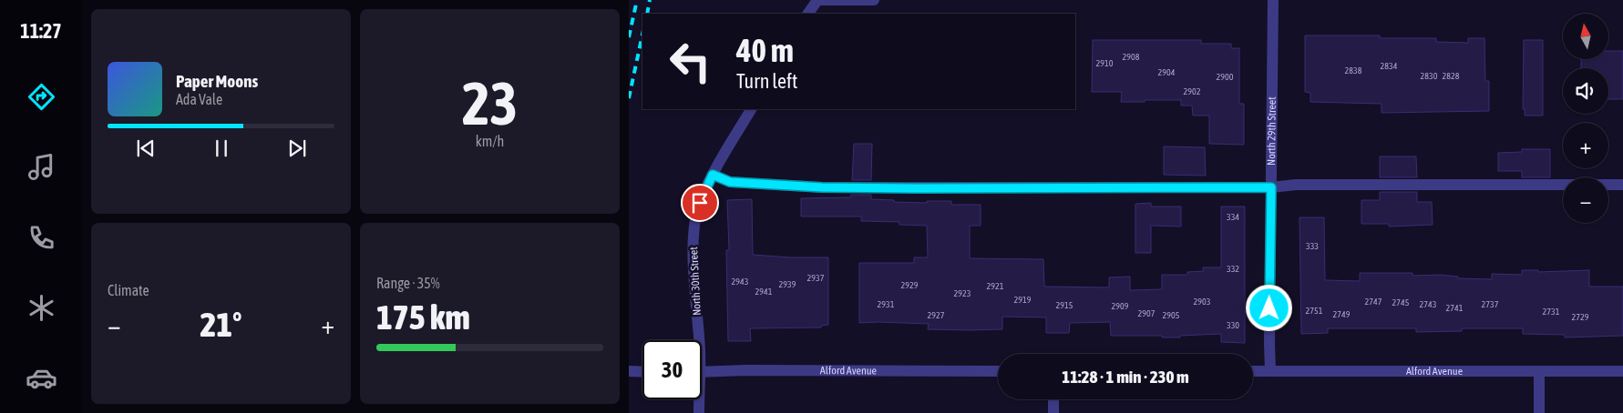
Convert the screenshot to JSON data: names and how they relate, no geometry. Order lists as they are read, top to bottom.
{
  "streets": {
    "street": ["North 29th Street", "North 30th Street", "Alford Avenue"]
  },
  "crossings": [
    ["North 29th Street", "Alford Avenue"]
  ],
  "house_numbers": [
    "2908",
    "2910",
    "2834",
    "2838",
    "2904",
    "2830",
    "2828",
    "2900",
    "2902",
    "334",
    "333",
    "332",
    "2937",
    "2943",
    "2939",
    "2929",
    "2921",
    "2941",
    "2923",
    "2919",
    "2903",
    "2747",
    "2745",
    "2931",
    "2743",
    "2737",
    "2915",
    "2909",
    "2741",
    "2751",
    "2731",
    "2907",
    "2749",
    "2927",
    "2905",
    "2729",
    "330"
  ],
  "north": "top",
  "page": {
    "tabs": "11:27",
    "tile": [
      ["23", "km/h"],
      "Climate",
      ["Range · 35%", "175 km"]
    ],
    "map_buttons": ["+", "−"],
    "turn": ["40 m", "Turn left"],
    "song": ["Paper Moons", "Ada Vale"],
    "heat": ["−", "21°", "+"],
    "limit": "30",
    "trip": "11:28 · 1 min · 230 m"
  }
}
